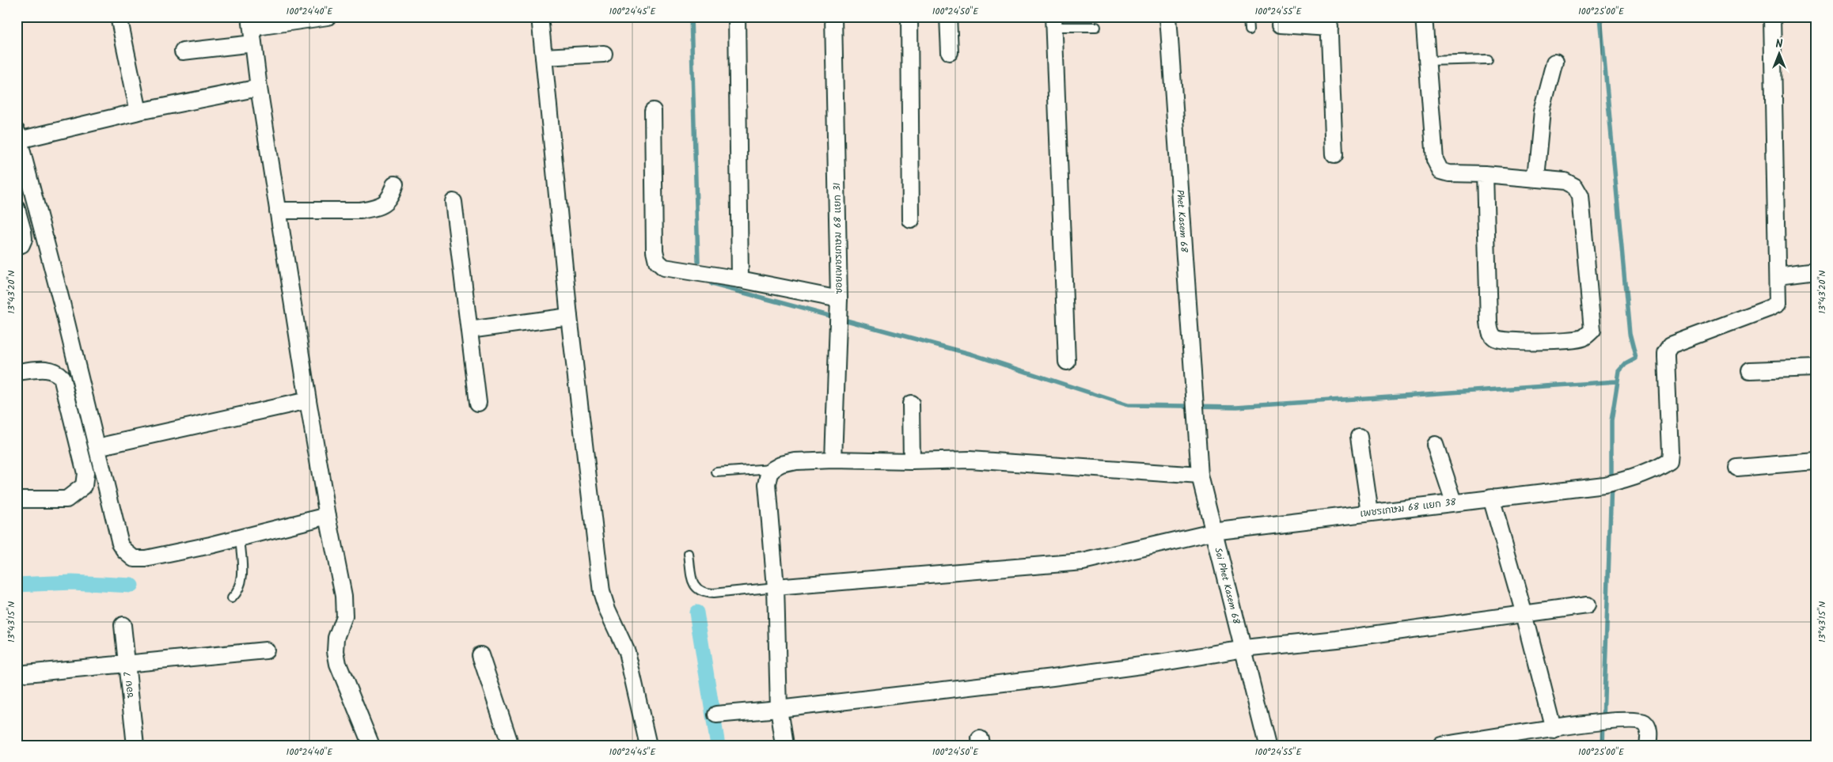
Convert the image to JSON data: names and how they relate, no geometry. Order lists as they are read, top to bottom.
{
  "streets": {
    "street": [
      "Phet Kasem 68",
      "ซอยเพชรเกษม 68 แยก 31",
      "เพชรเกษม 68 แยก 38",
      "Soi Phet Kasem 68",
      "ซอย 7"
    ]
  },
  "crossings": [
    ["Phet Kasem 68", "Soi Phet Kasem 68"],
    ["เพชรเกษม 68 แยก 38", "Soi Phet Kasem 68"]
  ],
  "north": "top",
  "coordinates": [
    "100°24'40\"E",
    "100°24'45\"E",
    "100°24'50\"E",
    "100°24'55\"E",
    "100°25'00\"E",
    "13°43'20\"N",
    "13°43'15\"N"
  ]
}
